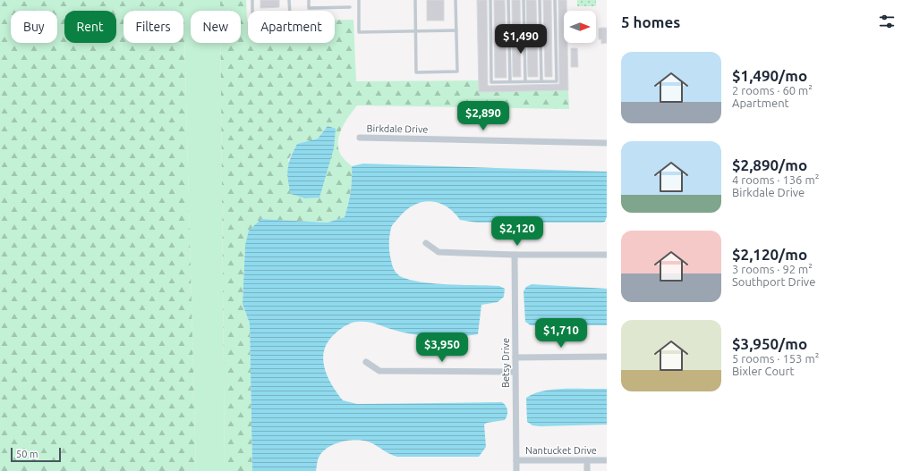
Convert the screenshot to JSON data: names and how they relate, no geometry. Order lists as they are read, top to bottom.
{
  "streets": {
    "street": ["Birkdale Drive", "Betsy Drive", "Nantucket Drive"]
  },
  "crossings": [
    ["Betsy Drive", "Nantucket Drive"]
  ],
  "scale_bar": "50 m",
  "north": "right",
  "page": {
    "heading": "5 homes",
    "chip": [
      "Buy",
      "Rent",
      "Filters",
      "New",
      "Apartment"
    ],
    "price": [
      "$1,490",
      "$2,890",
      "$2,120",
      "$1,710",
      "$3,950"
    ],
    "list": [
      {
        "name": "$1,490/mo",
        "note": "2 rooms · 60 m² · Apartment"
      },
      {
        "name": "$2,890/mo",
        "note": "4 rooms · 136 m² · Birkdale Drive"
      },
      {
        "name": "$2,120/mo",
        "note": "3 rooms · 92 m² · Southport Drive"
      },
      {
        "name": "$3,950/mo",
        "note": "5 rooms · 153 m² · Bixler Court"
      }
    ],
    "scale": "50 m"
  }
}
